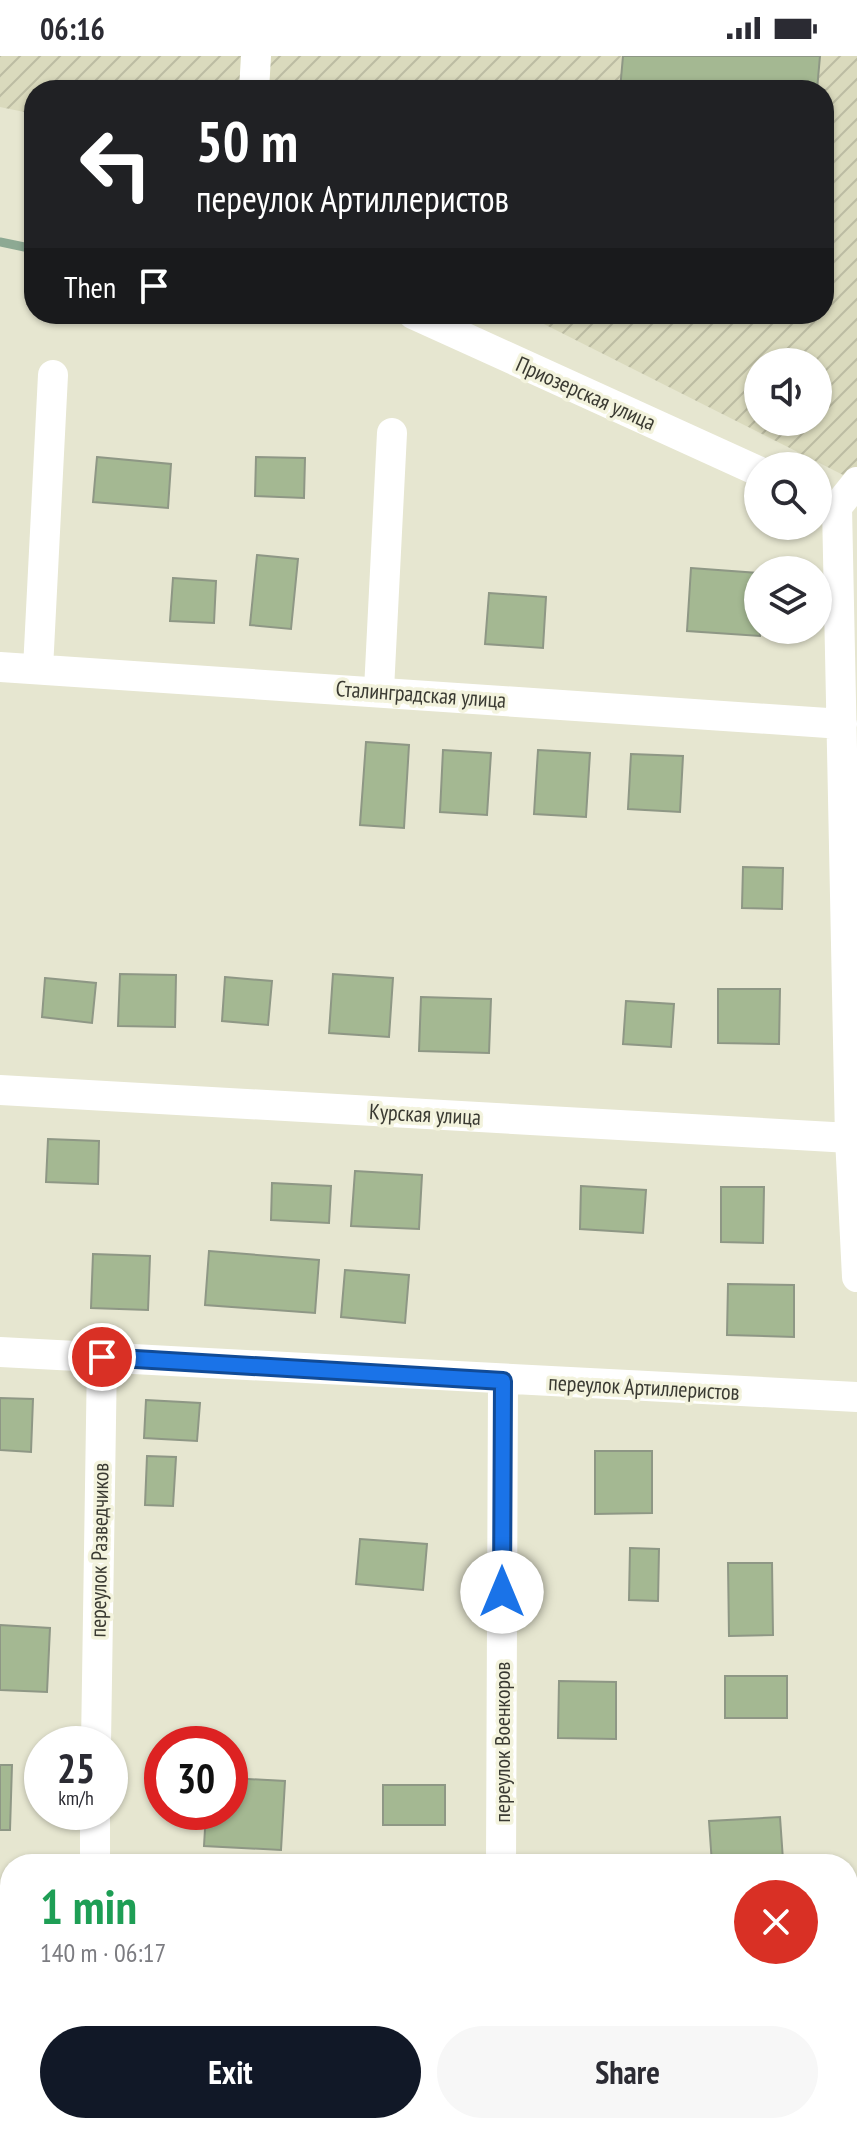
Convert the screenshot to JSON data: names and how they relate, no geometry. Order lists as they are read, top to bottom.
{
  "streets": {
    "street": [
      "Приозерская улица",
      "Сталинградская улица",
      "Курская улица",
      "переулок Артиллеристов",
      "переулок Разведчиков",
      "переулок Военкоров"
    ]
  },
  "crossings": [
    ["переулок Артиллеристов", "переулок Разведчиков"],
    ["переулок Артиллеристов", "переулок Военкоров"]
  ],
  "page": {
    "status": "06:16",
    "turn": ["50 m", "переулок Артиллеристов"],
    "then": "Then",
    "speed": "25 km/h",
    "limit": "30",
    "heading": ["1 min", "140 m · 06:17"],
    "buttons": ["Exit", "Share"]
  }
}
